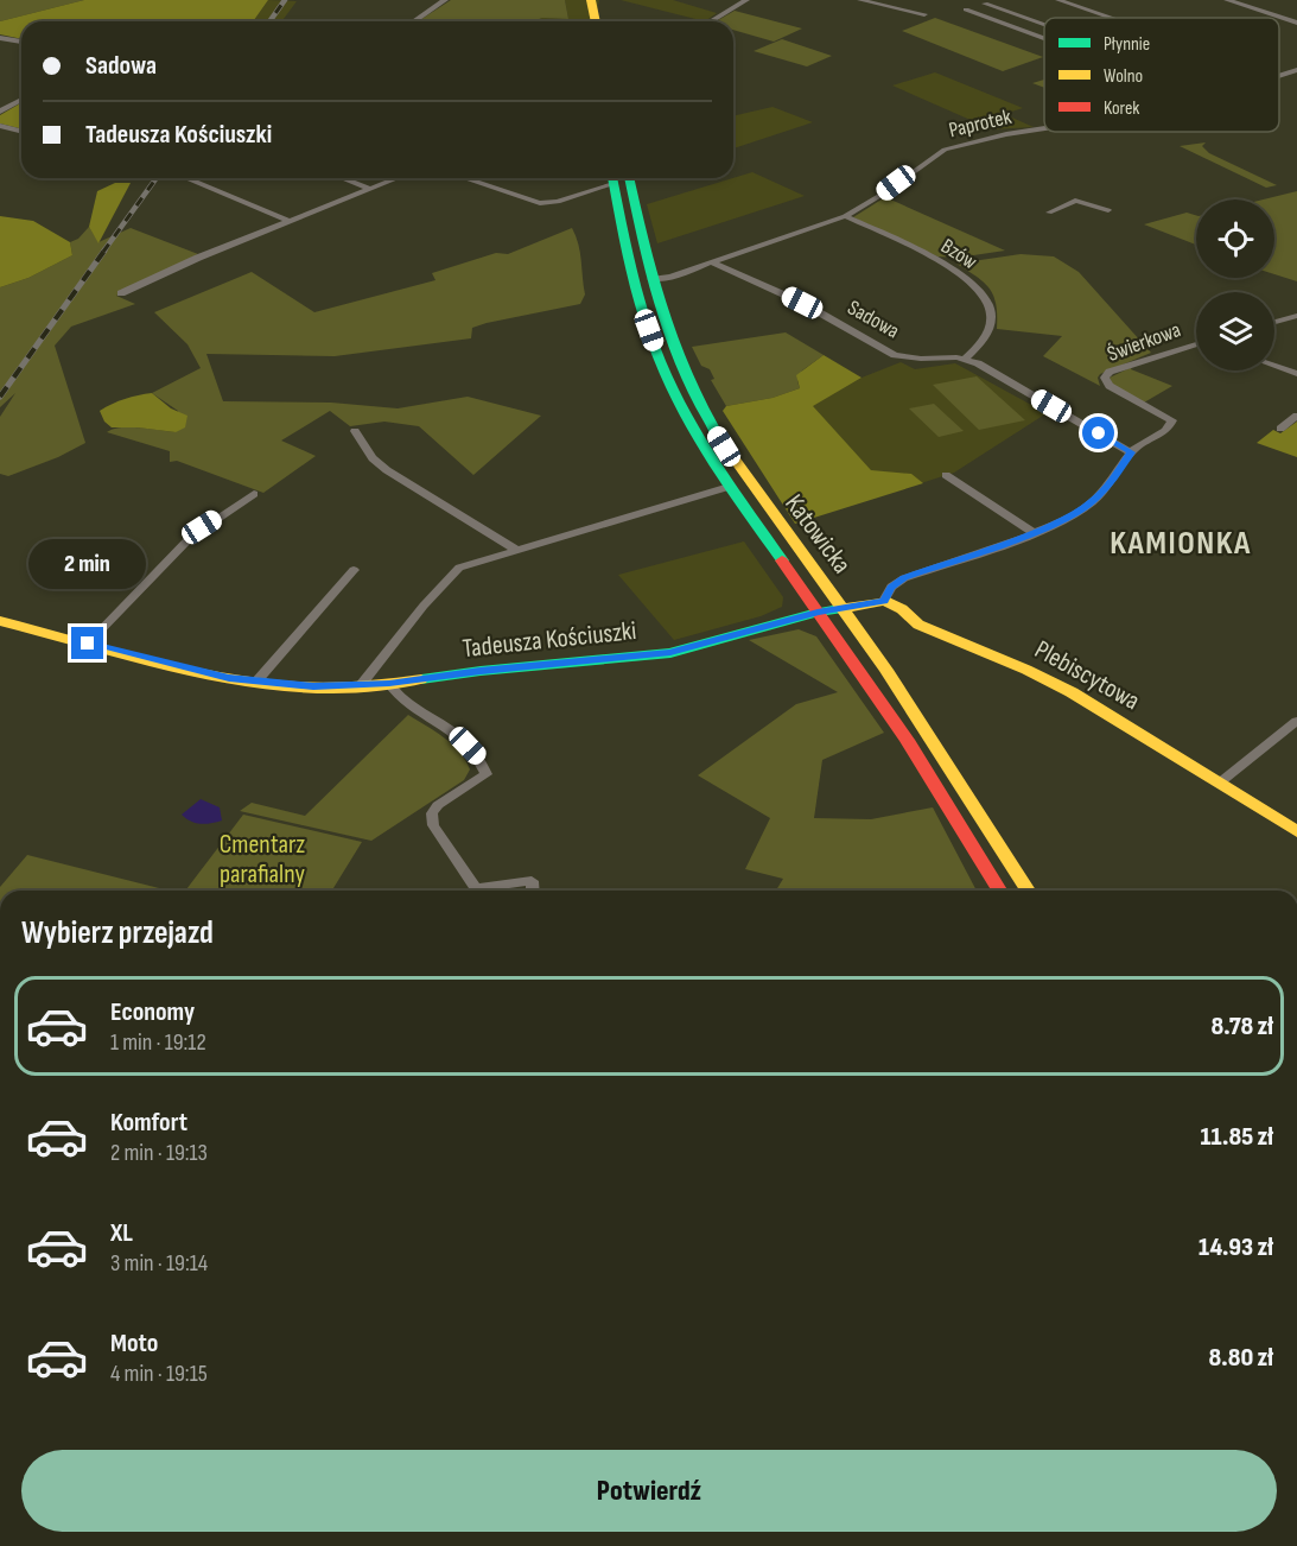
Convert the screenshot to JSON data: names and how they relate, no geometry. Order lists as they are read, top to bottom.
{
  "streets": {
    "main road": ["Katowicka", "Tadeusza Kościuszki", "Plebiscytowa"],
    "street": [
      "Paprotek",
      "Bzów",
      "Sadowa",
      "Świerkowa"
    ]
  },
  "crossings": [
    ["Paprotek", "Bzów"],
    ["Paprotek", "Sadowa"],
    ["Paprotek", "Katowicka"],
    ["Bzów", "Sadowa"],
    ["Sadowa", "Świerkowa"],
    ["Świerkowa", "Plebiscytowa"],
    ["Katowicka", "Tadeusza Kościuszki"]
  ],
  "districts": ["KAMIONKA"],
  "parks": ["Cmentarz parafialny"],
  "legend": ["Płynnie", "Wolno", "Korek"],
  "page": {
    "banner": ["Sadowa", "Tadeusza Kościuszki"],
    "bubble": "2 min",
    "heading": "Wybierz przejazd",
    "list": [
      {
        "name": "Economy",
        "note": "1 min · 19:12",
        "value": "8.78 zł"
      },
      {
        "name": "Komfort",
        "note": "2 min · 19:13",
        "value": "11.85 zł"
      },
      {
        "name": "XL",
        "note": "3 min · 19:14",
        "value": "14.93 zł"
      },
      {
        "name": "Moto",
        "note": "4 min · 19:15",
        "value": "8.80 zł"
      }
    ],
    "buttons": "Potwierdź"
  }
}
